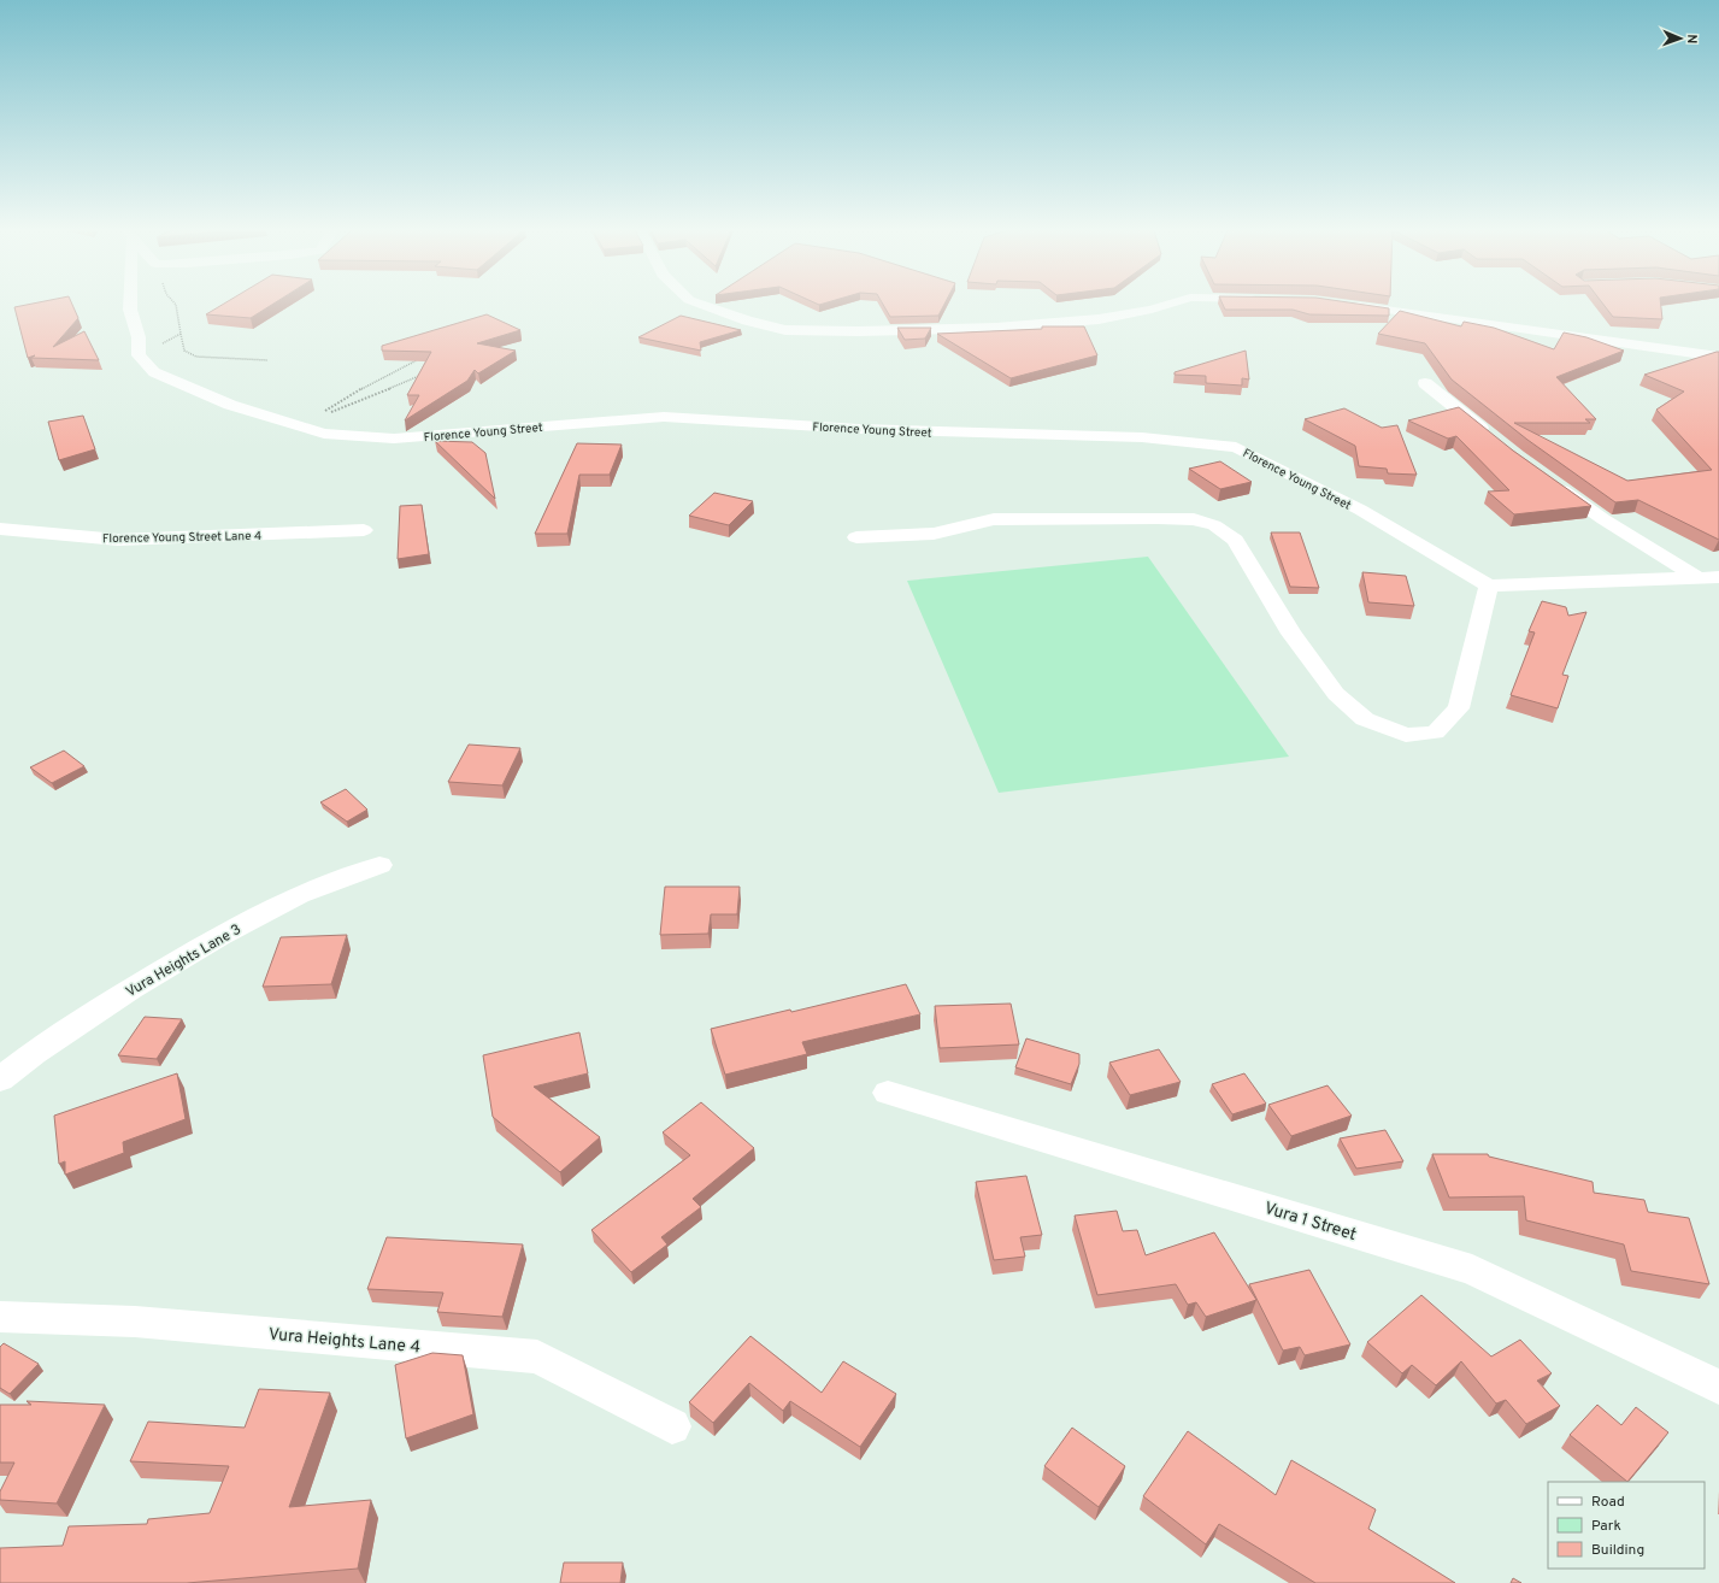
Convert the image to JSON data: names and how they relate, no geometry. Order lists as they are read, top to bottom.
{
  "streets": {
    "street": [
      "Florence Young Street",
      "Florence Young Street Lane 4",
      "Vura Heights Lane 3",
      "Vura 1 Street",
      "Vura Heights Lane 4"
    ]
  },
  "legend": ["Road", "Park", "Building"],
  "north": "right"
}
